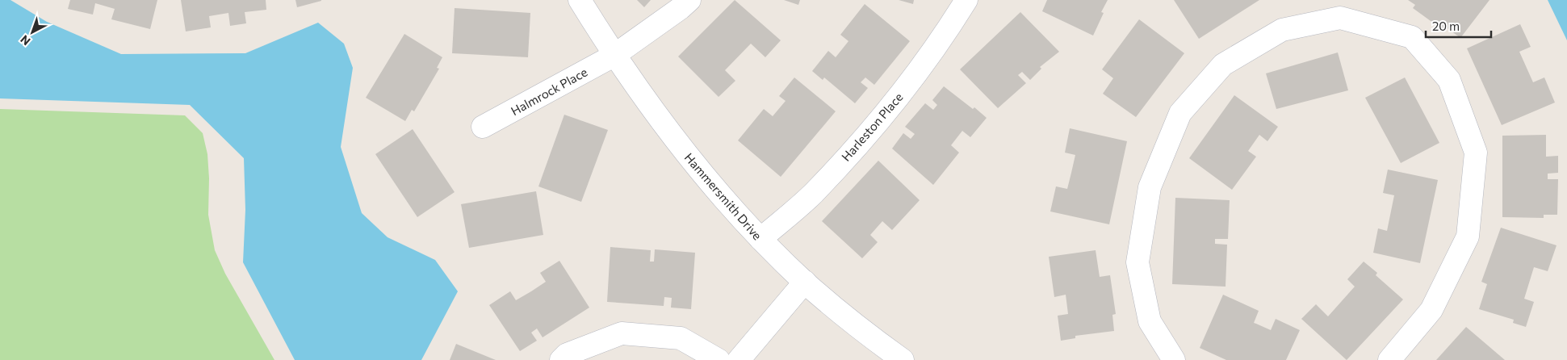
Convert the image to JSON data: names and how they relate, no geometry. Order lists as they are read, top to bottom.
{
  "streets": {
    "street": ["Halmrock Place", "Harleston Place", "Hammersmith Drive"]
  },
  "crossings": [
    ["Halmrock Place", "Hammersmith Drive"],
    ["Harleston Place", "Hammersmith Drive"]
  ],
  "scale_bar": "20 m",
  "north": "bottom left"
}
